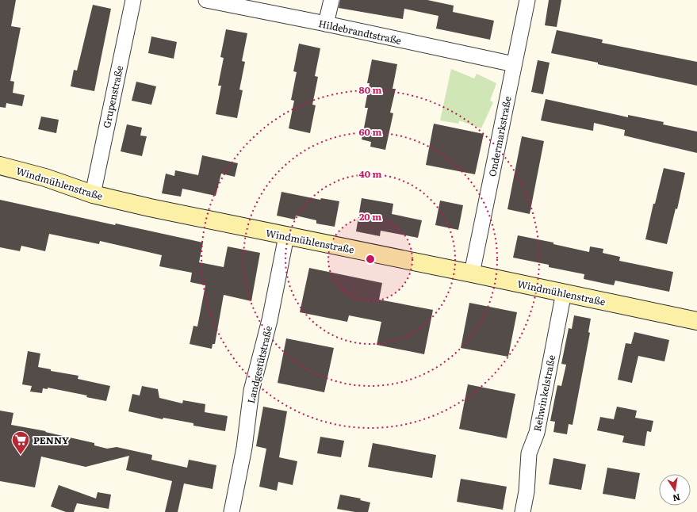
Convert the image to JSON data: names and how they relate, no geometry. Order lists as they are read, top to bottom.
{
  "streets": {
    "street": [
      "Hildebrandtstraße",
      "Grupenstraße",
      "Ondermarkstraße",
      "Windmühlenstraße",
      "Landgestütstraße",
      "Rehwinkelstraße"
    ]
  },
  "crossings": [
    ["Hildebrandtstraße", "Ondermarkstraße"],
    ["Grupenstraße", "Windmühlenstraße"],
    ["Ondermarkstraße", "Windmühlenstraße"],
    ["Windmühlenstraße", "Landgestütstraße"],
    ["Windmühlenstraße", "Rehwinkelstraße"]
  ],
  "places": {
    "supermarket": ["PENNY"]
  },
  "north": "bottom",
  "rings": [
    "80 m",
    "60 m",
    "40 m",
    "20 m"
  ]
}
